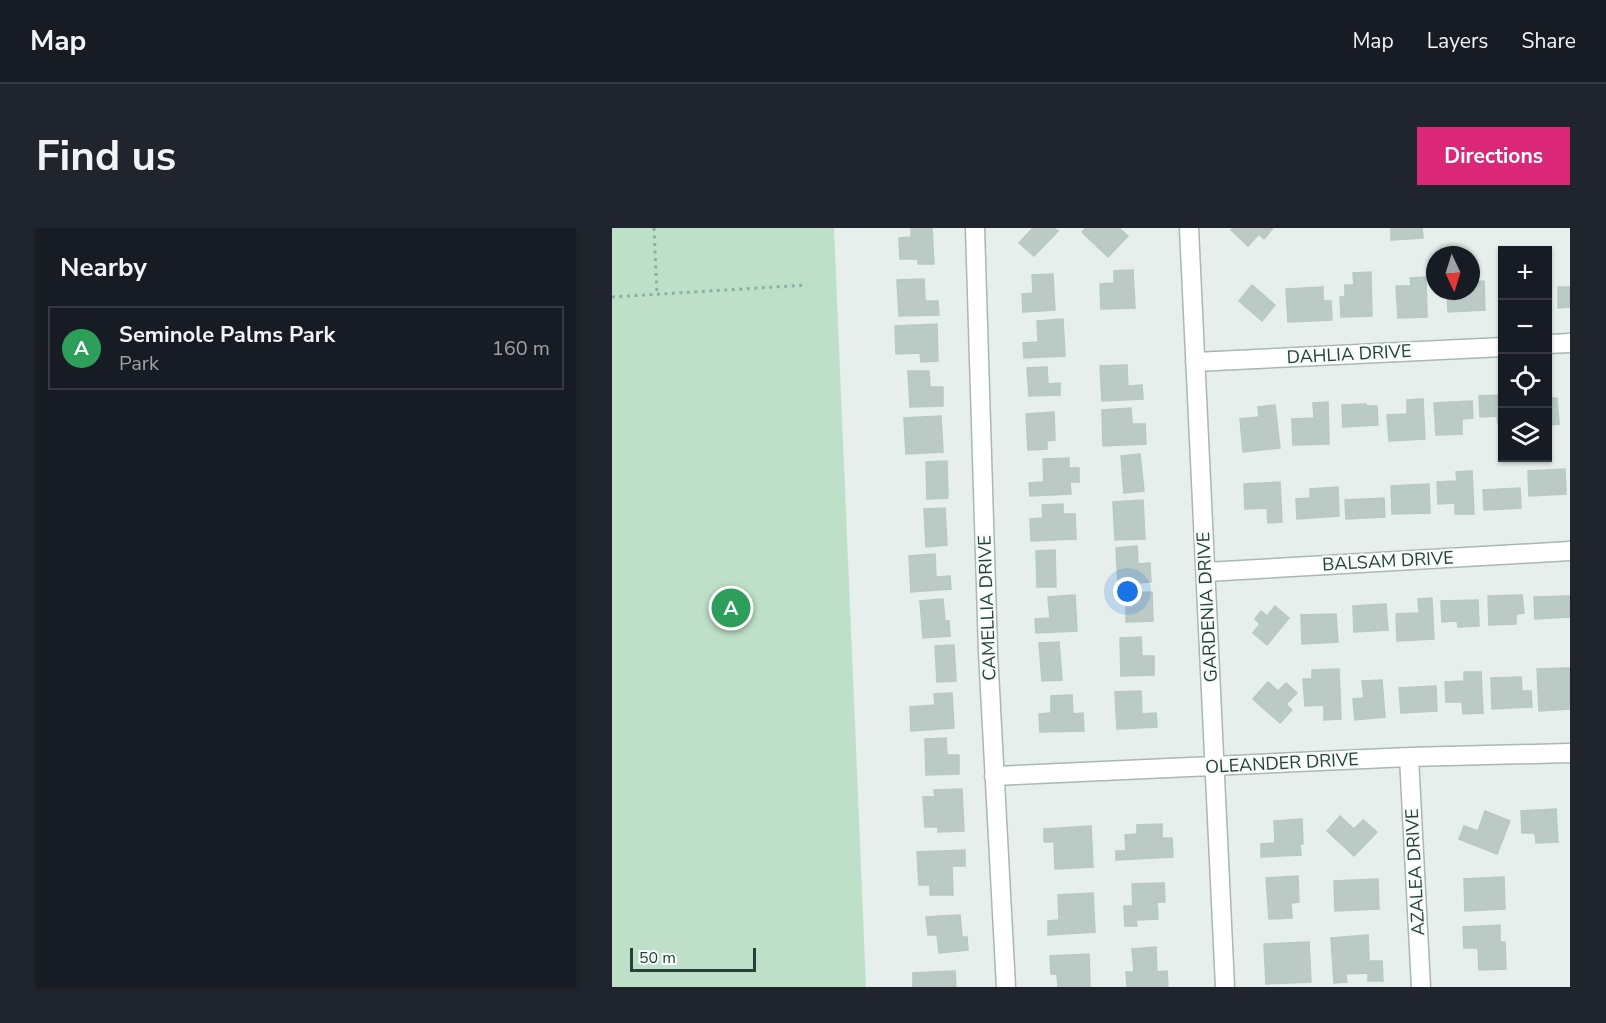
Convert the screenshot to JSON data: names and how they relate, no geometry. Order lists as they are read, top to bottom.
{
  "streets": {
    "street": [
      "DAHLIA DRIVE",
      "BALSAM DRIVE",
      "GARDENIA DRIVE",
      "CAMELLIA DRIVE",
      "OLEANDER DRIVE",
      "AZALEA DRIVE"
    ]
  },
  "crossings": [
    ["DAHLIA DRIVE", "GARDENIA DRIVE"],
    ["BALSAM DRIVE", "GARDENIA DRIVE"],
    ["GARDENIA DRIVE", "OLEANDER DRIVE"],
    ["CAMELLIA DRIVE", "OLEANDER DRIVE"],
    ["OLEANDER DRIVE", "AZALEA DRIVE"]
  ],
  "scale_bar": "50 m",
  "north": "bottom",
  "page": {
    "header": "Map",
    "nav": ["Map", "Layers", "Share"],
    "buttons": "Directions",
    "title": "Find us",
    "heading": "Nearby",
    "map_buttons": ["+", "−"],
    "list": [
      {
        "mark": "A",
        "name": "Seminole Palms Park",
        "note": "Park",
        "value": "160 m"
      }
    ],
    "pins": "A",
    "scale": "50 m"
  }
}
